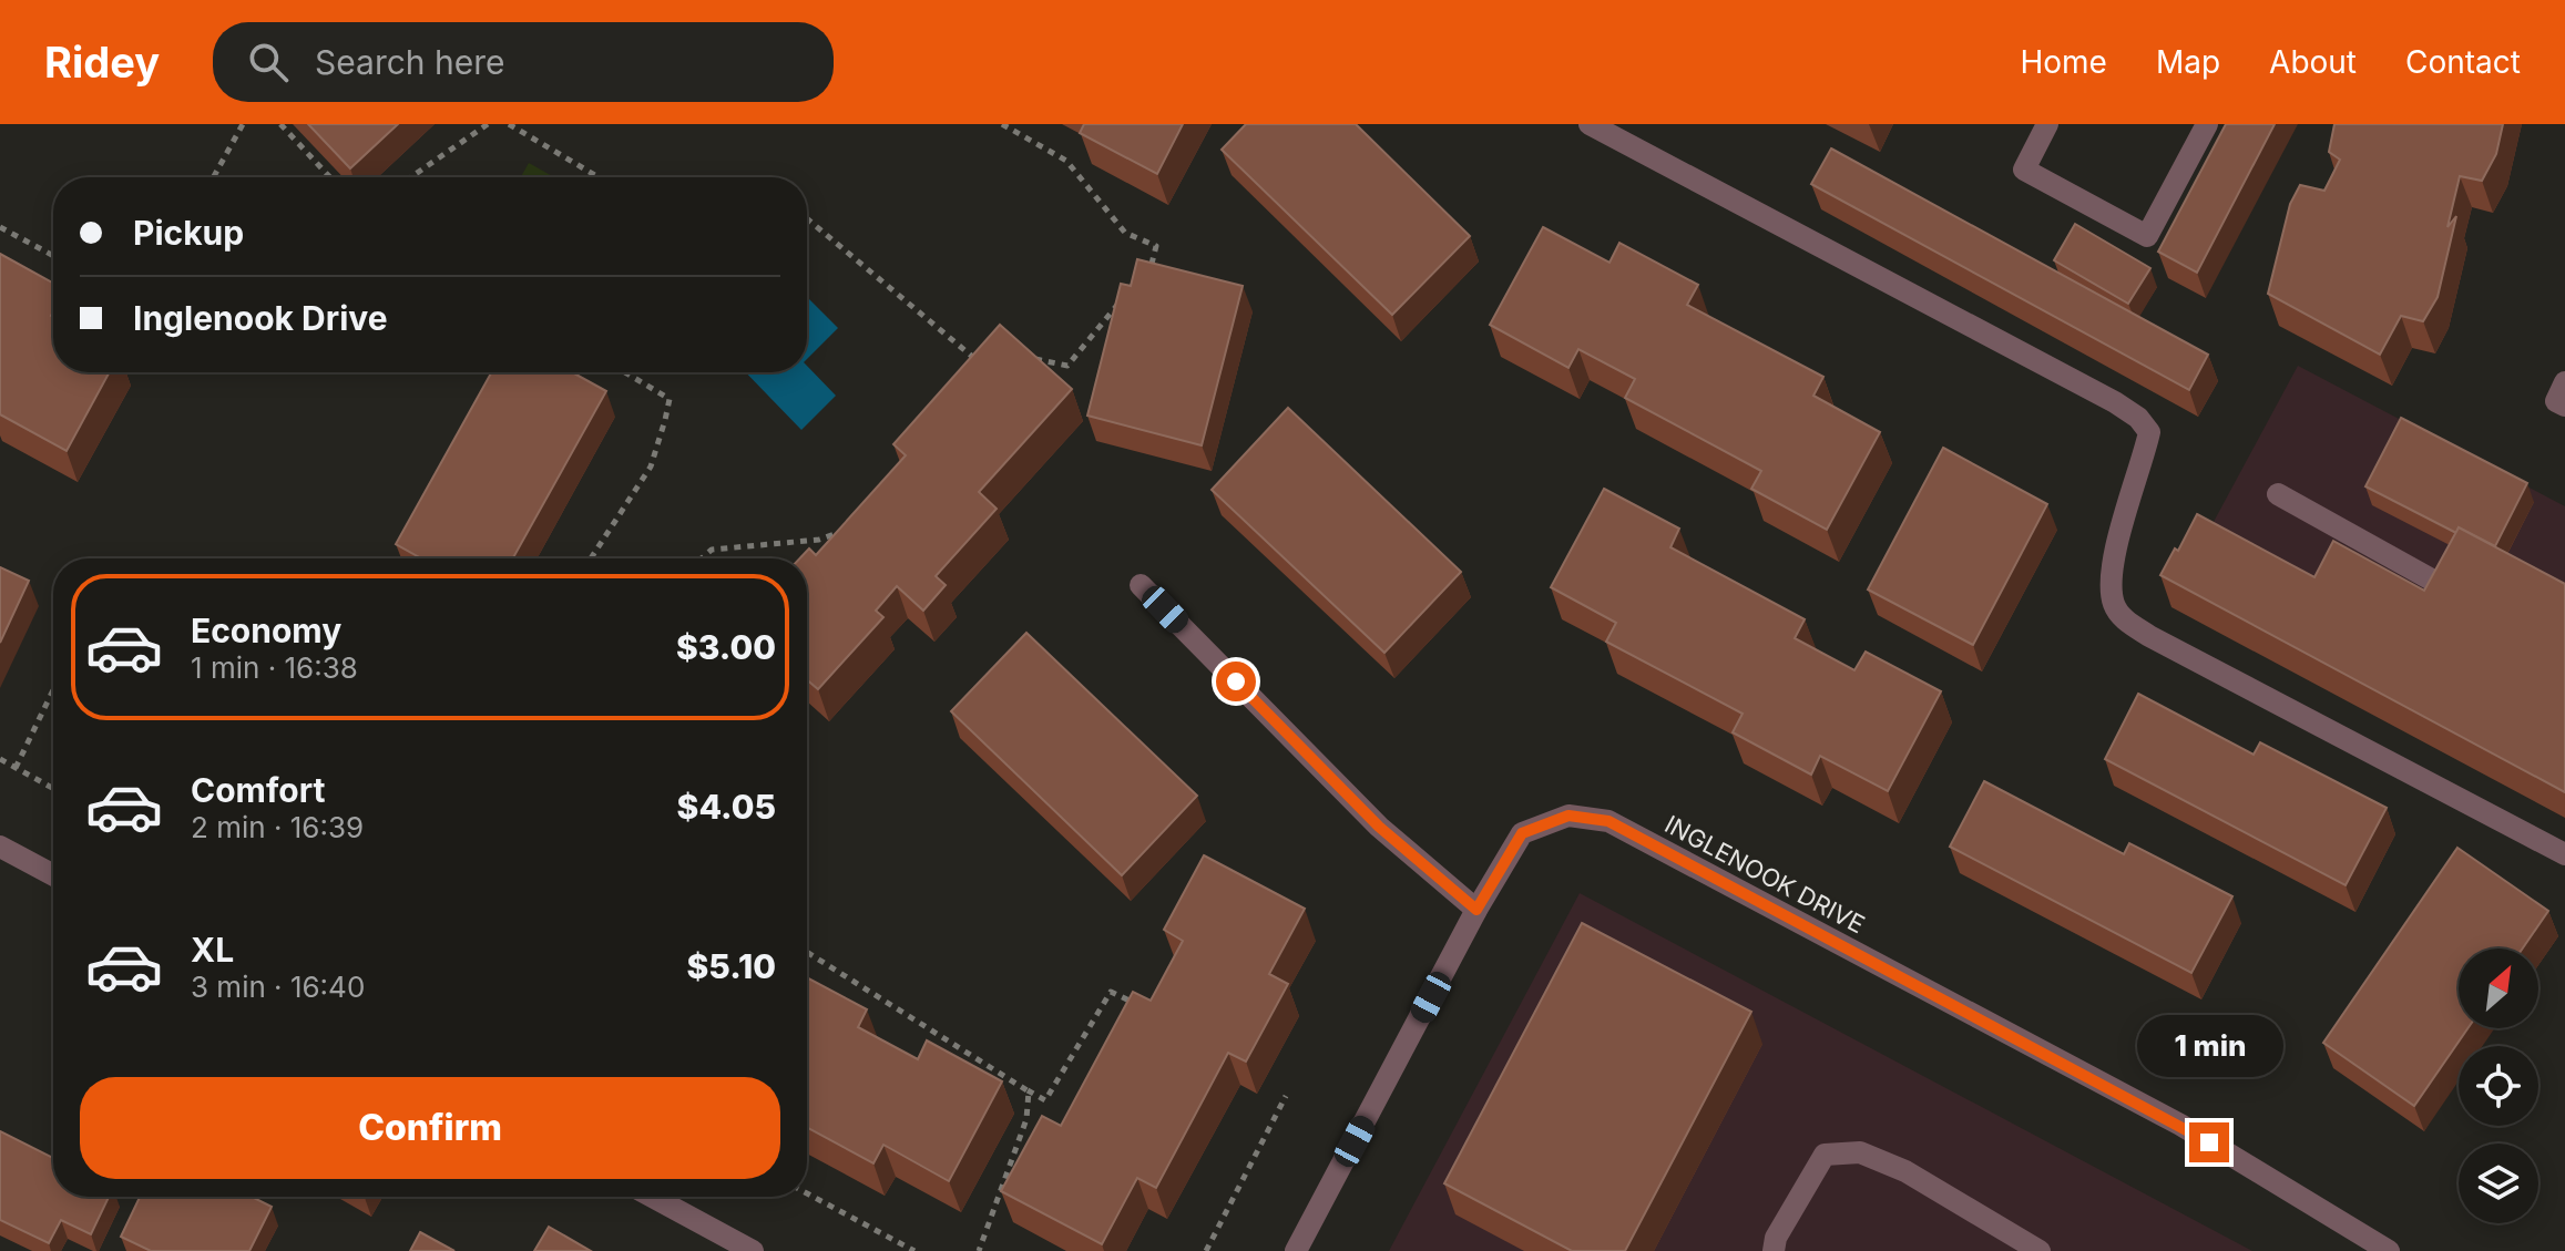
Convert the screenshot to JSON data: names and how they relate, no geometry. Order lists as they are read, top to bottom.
{
  "streets": {
    "street": ["INGLENOOK DRIVE"]
  },
  "north": "top right",
  "page": {
    "header": "Ridey",
    "search": "Search here",
    "nav": [
      "Home",
      "Map",
      "About",
      "Contact"
    ],
    "banner": ["Pickup", "Inglenook Drive"],
    "list": [
      {
        "name": "Economy",
        "note": "1 min · 16:38",
        "value": "$3.00"
      },
      {
        "name": "Comfort",
        "note": "2 min · 16:39",
        "value": "$4.05"
      },
      {
        "name": "XL",
        "note": "3 min · 16:40",
        "value": "$5.10"
      }
    ],
    "bubble": "1 min",
    "buttons": "Confirm"
  }
}
